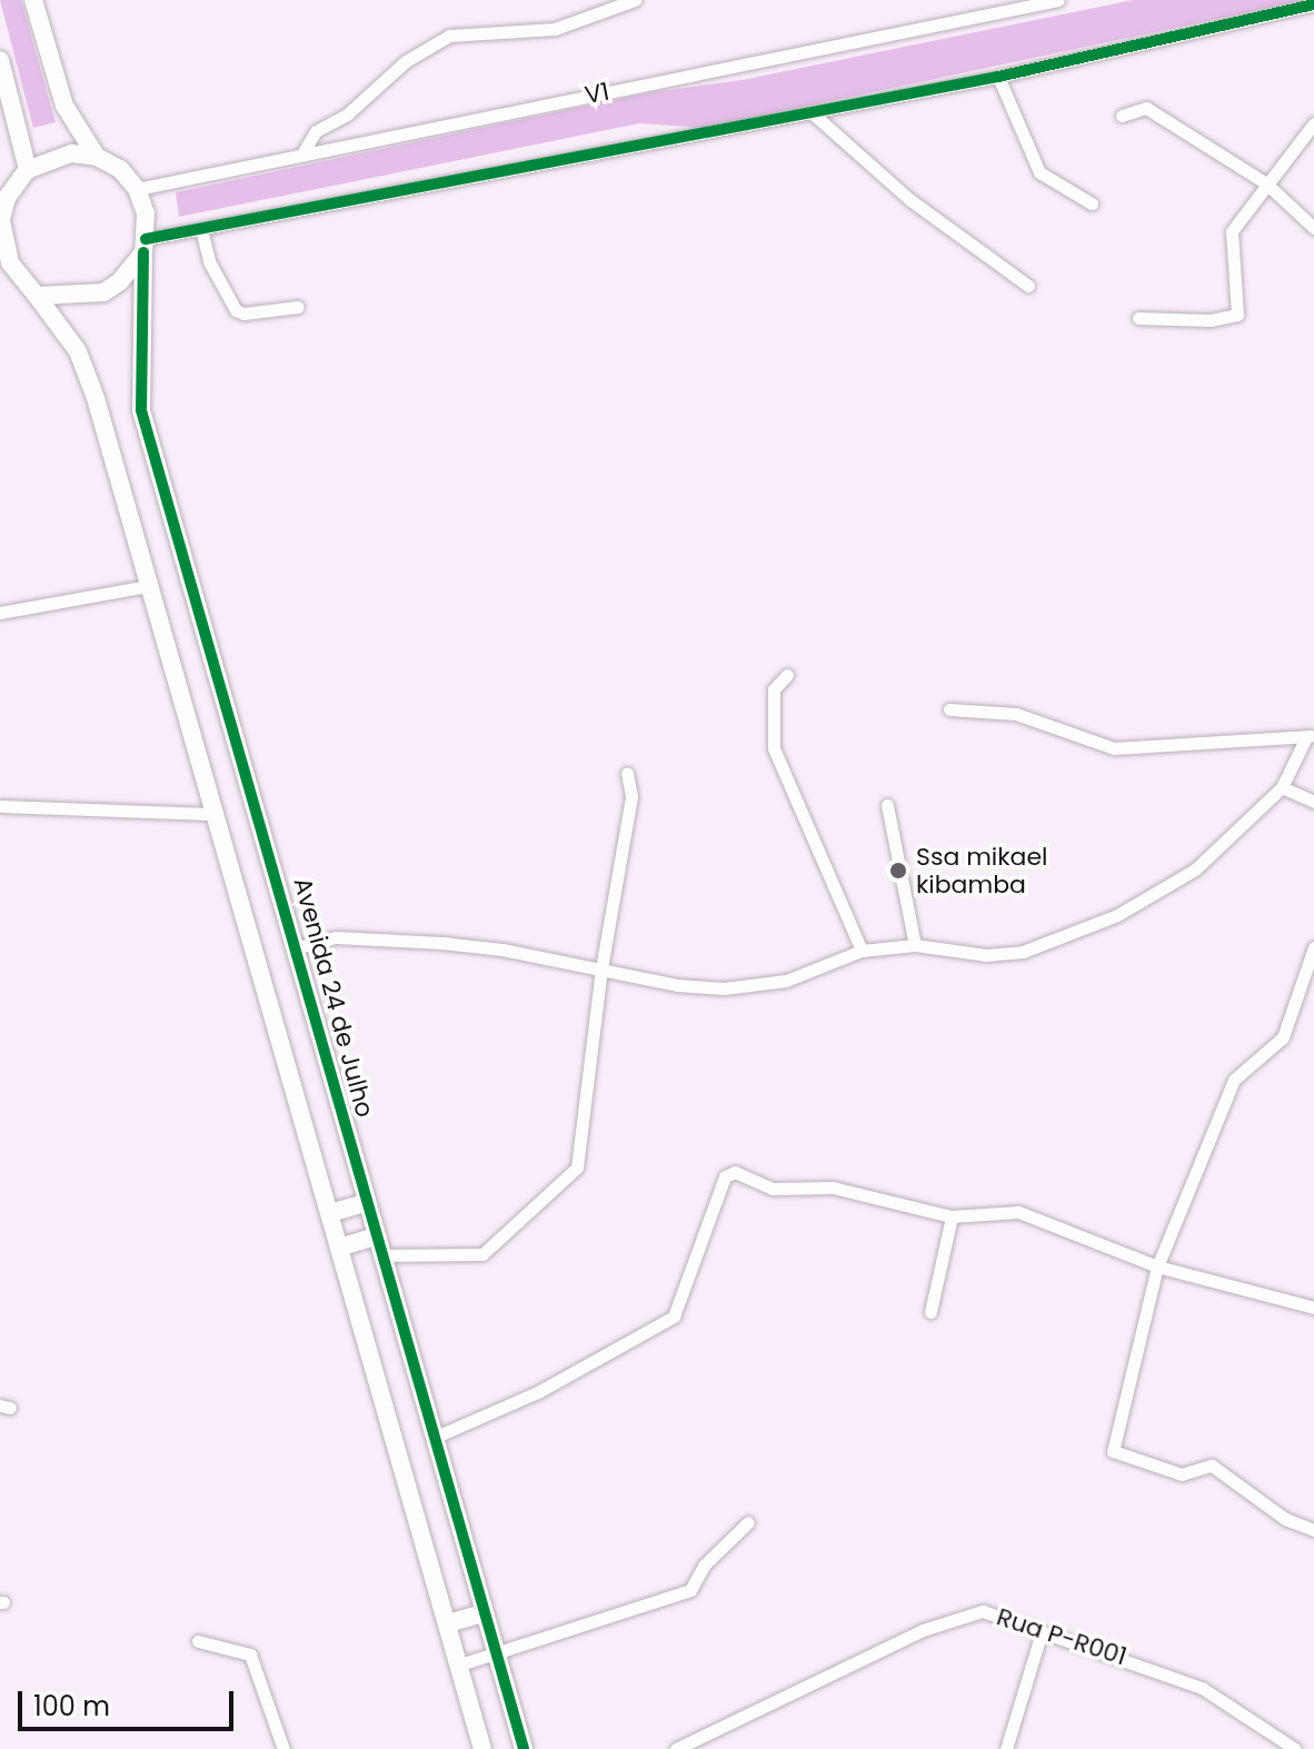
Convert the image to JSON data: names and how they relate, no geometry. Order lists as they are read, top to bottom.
{
  "streets": {
    "street": ["V1", "Avenida 24 de Julho", "Rua P-R001"]
  },
  "crossings": [
    ["V1", "Avenida 24 de Julho"]
  ],
  "places": ["Ssa mikael kibamba"],
  "scale_bar": "100 m"
}
